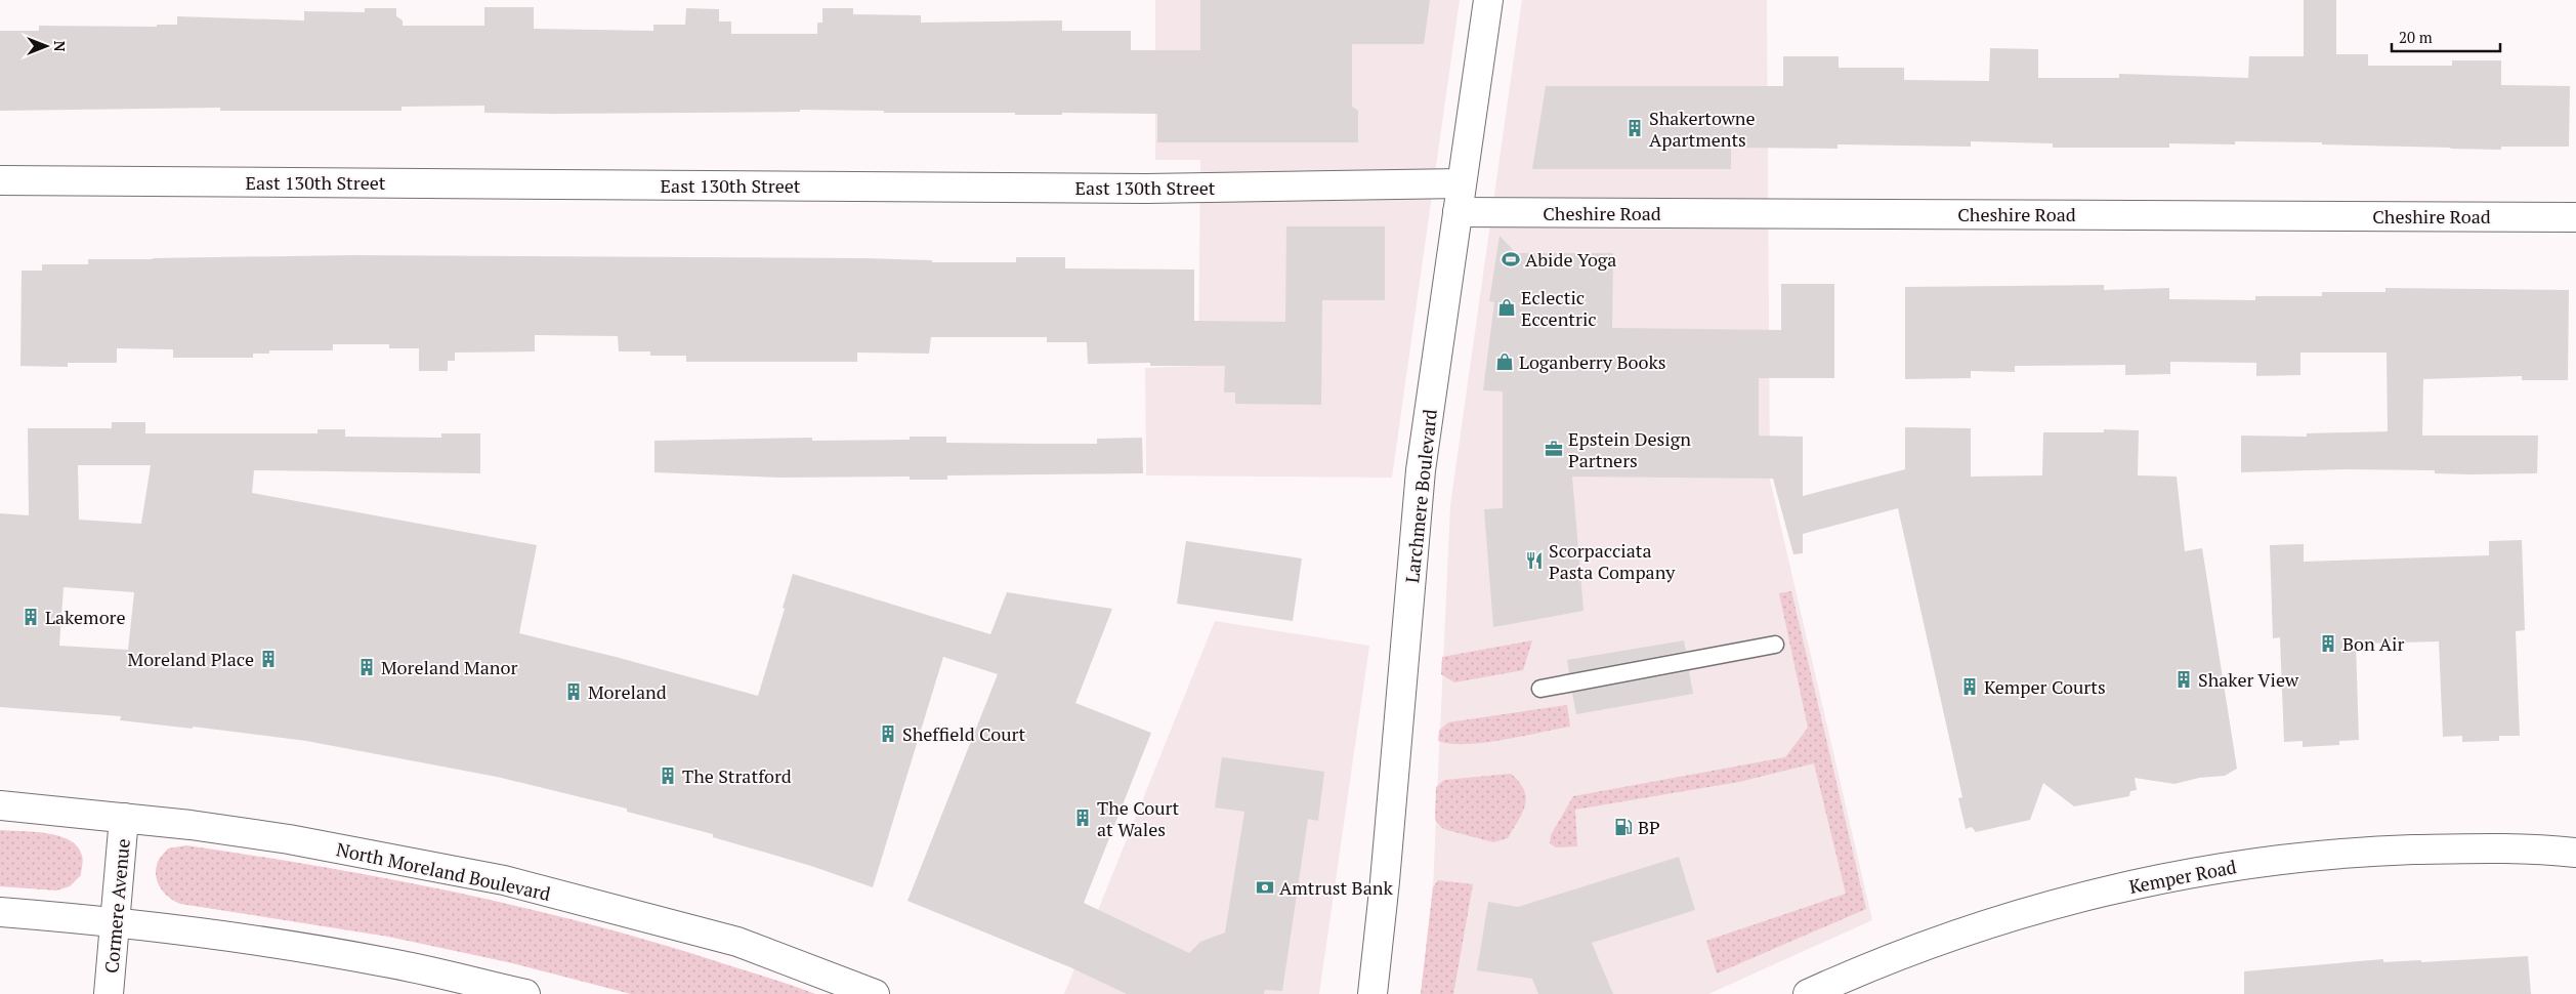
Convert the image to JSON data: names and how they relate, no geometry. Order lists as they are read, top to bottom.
{
  "streets": {
    "street": [
      "East 130th Street",
      "Cheshire Road",
      "Larchmere Boulevard",
      "North Moreland Boulevard",
      "Kemper Road",
      "Cormere Avenue"
    ]
  },
  "crossings": [
    ["East 130th Street", "Larchmere Boulevard"],
    ["Cheshire Road", "Larchmere Boulevard"],
    ["North Moreland Boulevard", "Cormere Avenue"]
  ],
  "places": {
    "building": [
      "Shakertowne Apartments",
      "Lakemore",
      "Bon Air",
      "Moreland Place",
      "Moreland Manor",
      "Shaker View",
      "Kemper Courts",
      "Moreland",
      "Sheffield Court",
      "The Stratford",
      "The Court at Wales"
    ],
    "sports": ["Abide Yoga"],
    "shop": ["Eclectic Eccentric", "Loganberry Books"],
    "office": ["Epstein Design Partners"],
    "restaurant": ["Scorpacciata Pasta Company"],
    "fuel station": ["BP"],
    "bank": ["Amtrust Bank"]
  },
  "scale_bar": "20 m",
  "north": "right"
}
